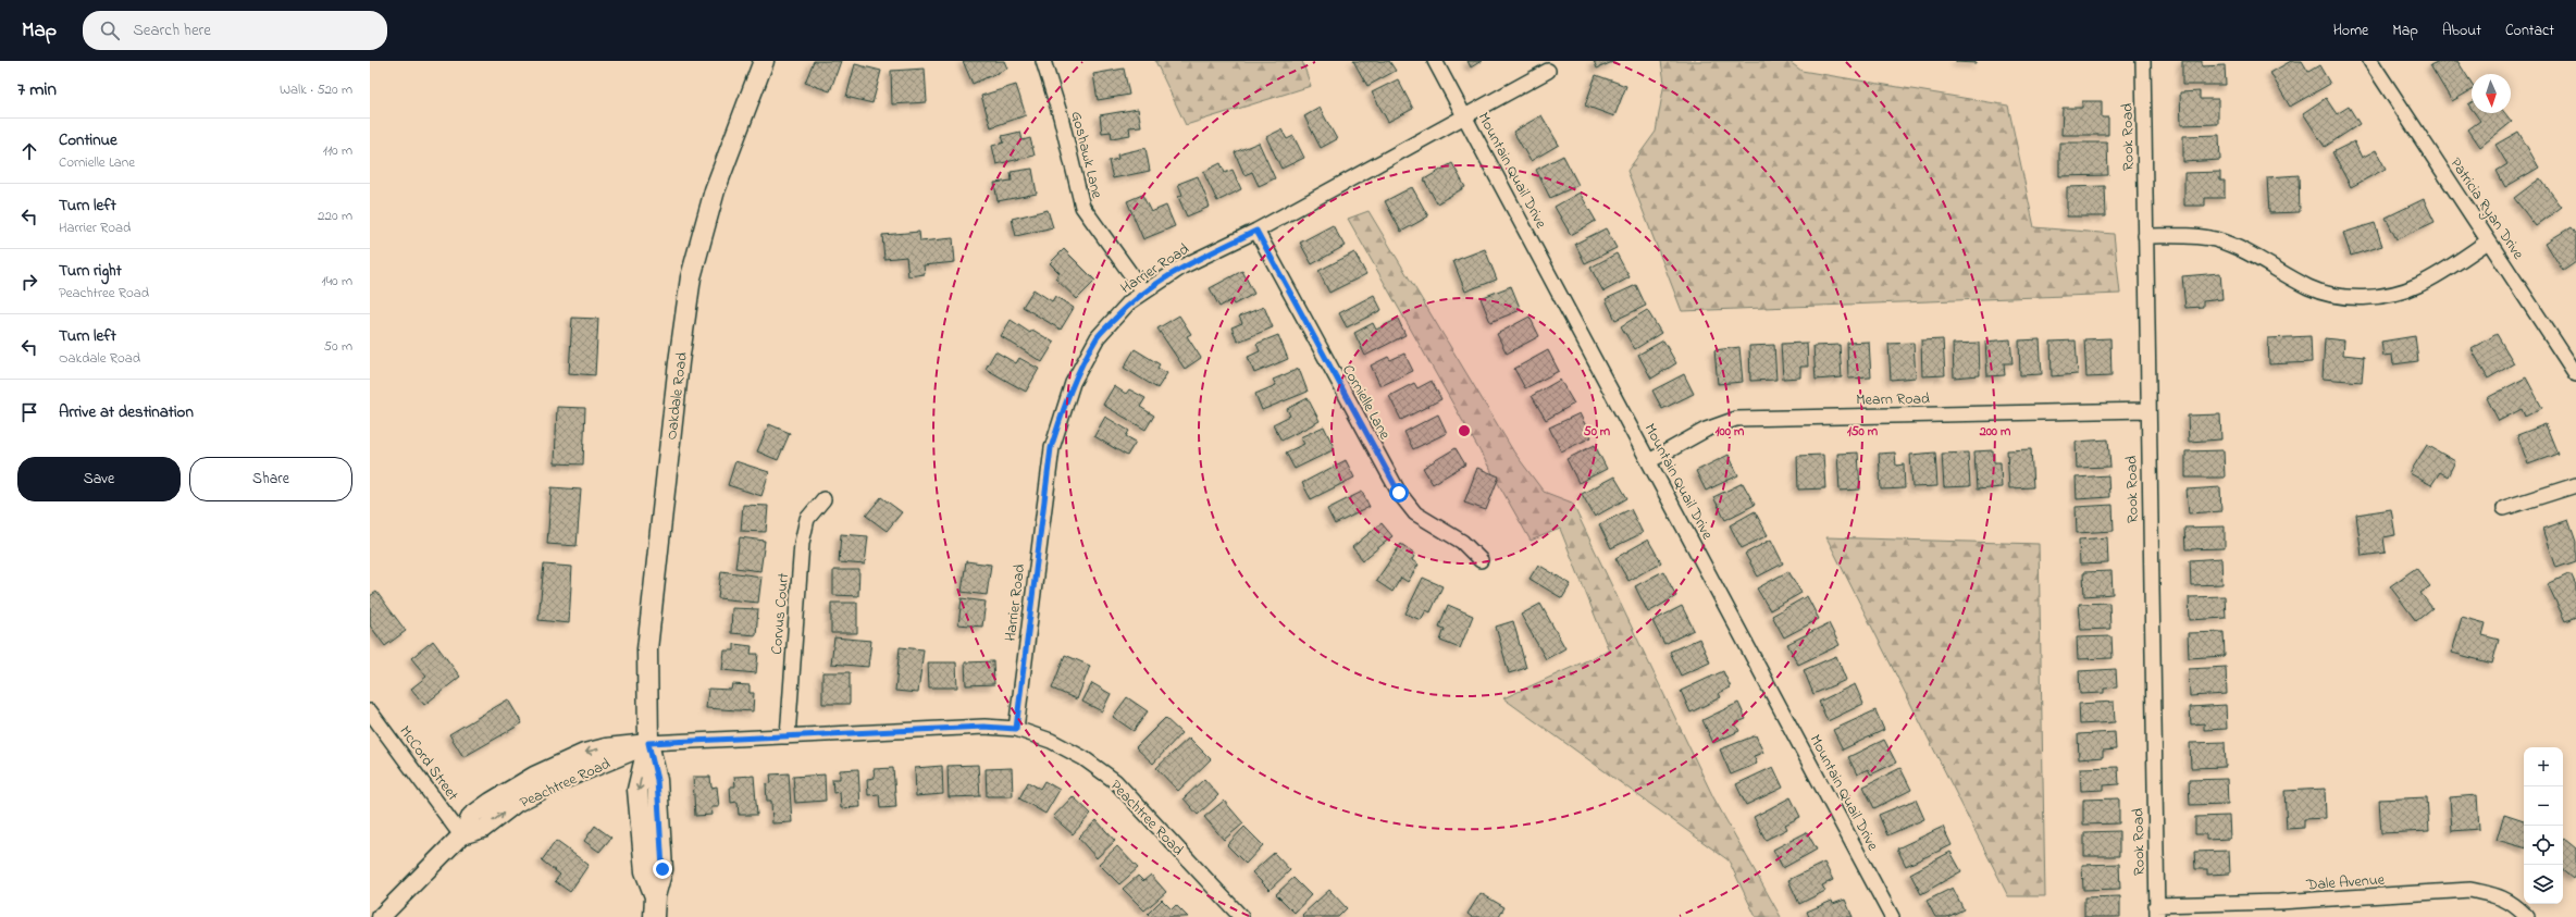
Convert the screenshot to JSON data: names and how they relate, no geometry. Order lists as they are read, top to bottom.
{
  "streets": {
    "main road": ["Oakdale Road"],
    "street": [
      "Rook Road",
      "Goshawk Lane",
      "Mountain Quail Drive",
      "Patricia Ryan Drive",
      "Harrier Road",
      "Mearn Road",
      "Cornielle Lane",
      "Corvus Court",
      "McCord Street",
      "Peachtree Road",
      "Dale Avenue"
    ]
  },
  "crossings": [
    ["Rook Road", "Mearn Road"],
    ["Rook Road", "Dale Avenue"],
    ["Goshawk Lane", "Harrier Road"],
    ["Mountain Quail Drive", "Harrier Road"],
    ["Mountain Quail Drive", "Mearn Road"],
    ["Harrier Road", "Cornielle Lane"],
    ["Harrier Road", "Peachtree Road"],
    ["Oakdale Road", "Peachtree Road"],
    ["Corvus Court", "Peachtree Road"],
    ["McCord Street", "Peachtree Road"]
  ],
  "north": "bottom",
  "page": {
    "header": "Map",
    "search": "Search here",
    "nav": [
      "Home",
      "Map",
      "About",
      "Contact"
    ],
    "heading": ["7 min", "Walk · 520 m"],
    "list": [
      ["Continue", "Cornielle Lane", "110 m"],
      ["Turn left", "Harrier Road", "220 m"],
      ["Turn right", "Peachtree Road", "140 m"],
      ["Turn left", "Oakdale Road", "50 m"],
      "Arrive at destination"
    ],
    "buttons": ["Save", "Share"],
    "map_buttons": ["+", "−"]
  },
  "rings": [
    "50 m",
    "100 m",
    "150 m",
    "200 m"
  ]
}
